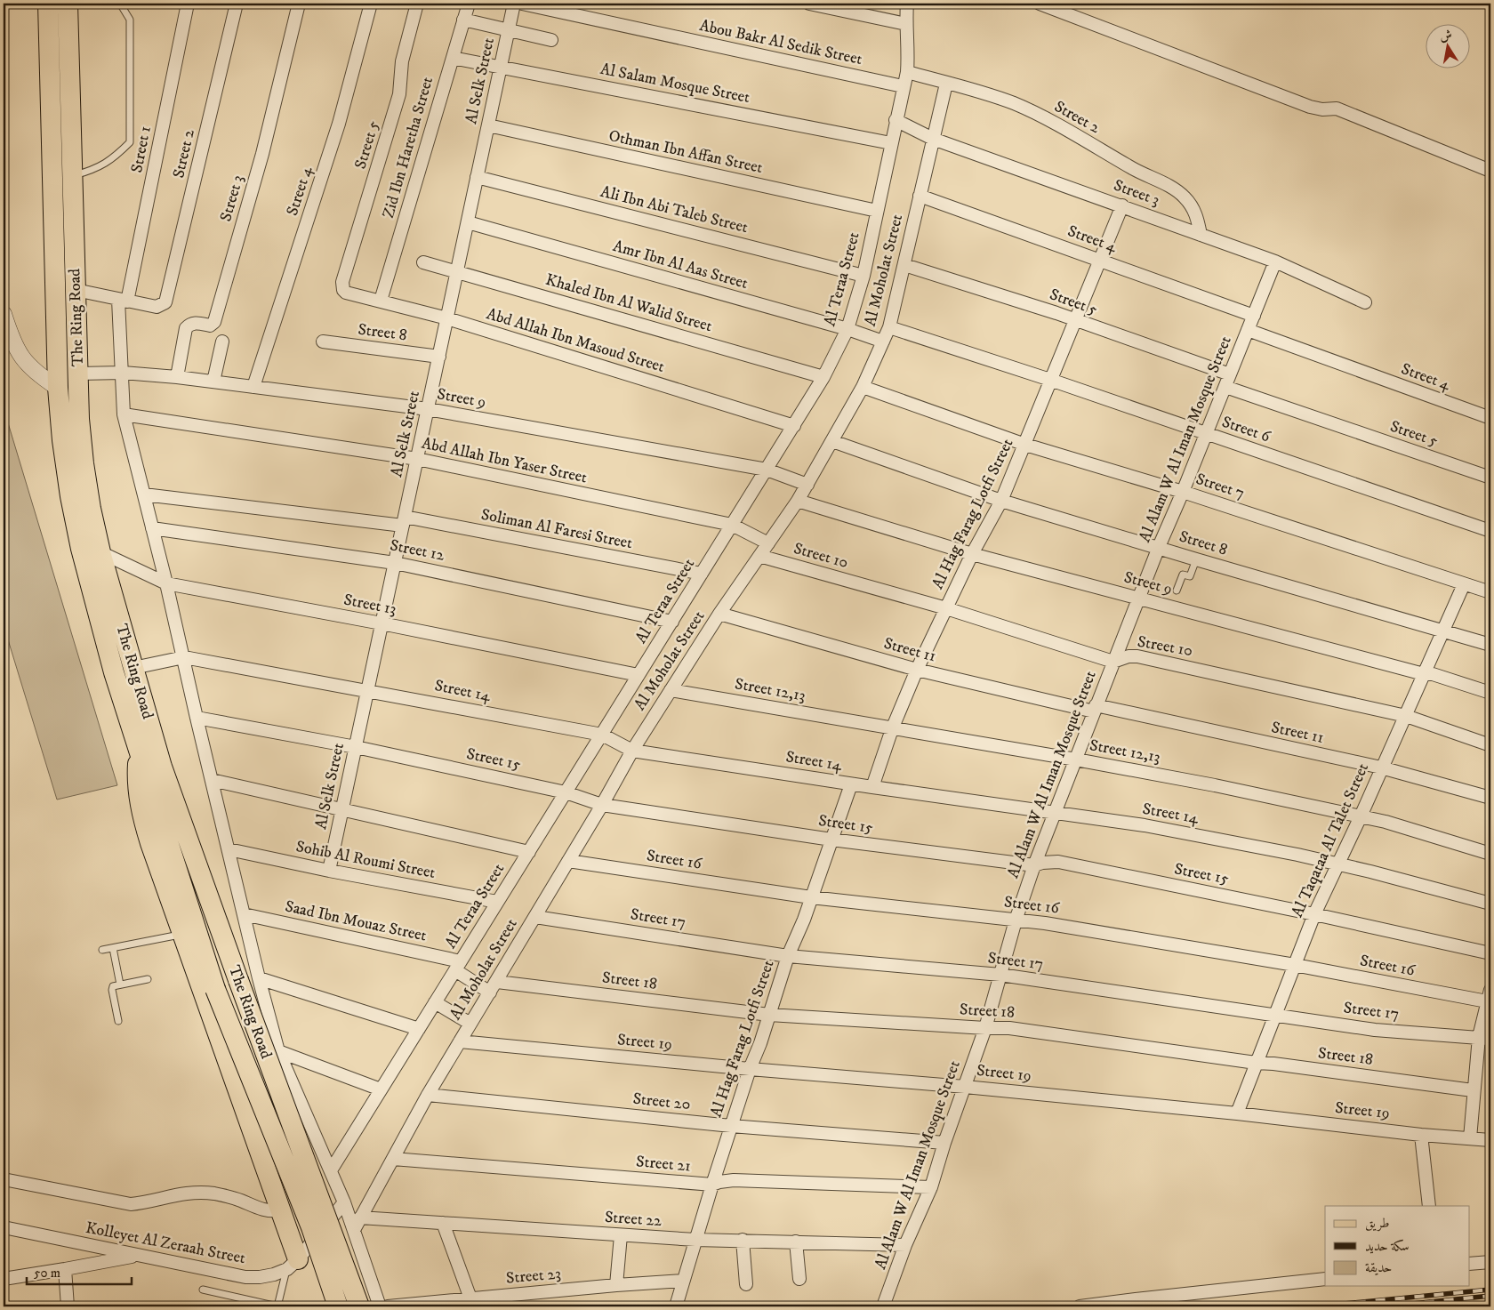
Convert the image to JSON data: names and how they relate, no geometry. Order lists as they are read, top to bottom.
{
  "streets": {
    "main road": ["The Ring Road"],
    "street": [
      "Abou Bakr Al Sedik Street",
      "Al Selk Street",
      "Al Salam Mosque Street",
      "Street 2",
      "Street 5",
      "Zid Ibn Haretha Street",
      "Street 1",
      "Othman Ibn Affan Street",
      "Street 4",
      "Street 3",
      "Ali Ibn Abi Taleb Street",
      "Amr Ibn Al Aas Street",
      "Al Moholat Street",
      "Al Teraa Street",
      "Khaled Ibn Al Walid Street",
      "Street 8",
      "Abd Allah Ibn Masoud Street",
      "Street 9",
      "Street 6",
      "Al Alam W Al Iman Mosque Street",
      "Abd Allah Ibn Yaser Street",
      "Street 7",
      "Al Hag Farag Lotfi Street",
      "Soliman Al Faresi Street",
      "Street 12",
      "Street 10",
      "Street 13",
      "Street 11",
      "Street 12,13",
      "Street 14",
      "Street 15",
      "Al Taqataa Al Talet Street",
      "Sohib Al Roumi Street",
      "Street 16",
      "Street 17",
      "Saad Ibn Mouaz Street",
      "Street 18",
      "Street 19",
      "Street 20",
      "Street 21",
      "Street 22",
      "Kolleyet Al Zeraah Street",
      "Street 23"
    ]
  },
  "crossings": [
    ["Abou Bakr Al Sedik Street", "Al Teraa Street"],
    ["Al Selk Street", "Al Salam Mosque Street"],
    ["Al Selk Street", "Othman Ibn Affan Street"],
    ["Al Selk Street", "Ali Ibn Abi Taleb Street"],
    ["Al Selk Street", "Amr Ibn Al Aas Street"],
    ["Al Selk Street", "Khaled Ibn Al Walid Street"],
    ["Al Selk Street", "Street 8"],
    ["Al Selk Street", "Abd Allah Ibn Masoud Street"],
    ["Al Selk Street", "Street 9"],
    ["Al Selk Street", "Abd Allah Ibn Yaser Street"],
    ["Al Selk Street", "Soliman Al Faresi Street"],
    ["Al Selk Street", "Street 12"],
    ["Al Selk Street", "Street 13"],
    ["Al Selk Street", "Street 14"],
    ["Al Selk Street", "Street 15"],
    ["Al Selk Street", "Sohib Al Roumi Street"],
    ["Al Salam Mosque Street", "Zid Ibn Haretha Street"],
    ["Al Salam Mosque Street", "Al Teraa Street"],
    ["Street 2", "Street 1"],
    ["Street 2", "Street 3"],
    ["Street 2", "Al Moholat Street"],
    ["Street 2", "Al Teraa Street"],
    ["Street 5", "Al Moholat Street"],
    ["Street 5", "Abd Allah Ibn Masoud Street"],
    ["Street 5", "Al Alam W Al Iman Mosque Street"],
    ["Street 5", "Al Hag Farag Lotfi Street"],
    ["Zid Ibn Haretha Street", "Abd Allah Ibn Masoud Street"],
    ["Street 1", "Al Moholat Street"],
    ["Street 1", "Al Teraa Street"],
    ["Street 1", "Street 9"],
    ["Street 1", "Abd Allah Ibn Yaser Street"],
    ["Street 1", "Soliman Al Faresi Street"],
    ["Street 1", "Street 12"],
    ["Street 1", "Street 13"],
    ["Street 1", "Street 14"],
    ["Street 1", "Street 15"],
    ["Street 1", "Sohib Al Roumi Street"],
    ["Street 1", "Saad Ibn Mouaz Street"],
    ["Othman Ibn Affan Street", "Al Teraa Street"],
    ["Street 4", "Al Moholat Street"],
    ["Street 4", "Street 9"],
    ["Street 4", "Al Alam W Al Iman Mosque Street"],
    ["Street 4", "Al Hag Farag Lotfi Street"],
    ["Street 3", "Al Moholat Street"],
    ["Street 3", "Al Teraa Street"],
    ["Street 3", "Street 9"],
    ["Street 3", "Al Alam W Al Iman Mosque Street"],
    ["Street 3", "Al Hag Farag Lotfi Street"],
    ["Ali Ibn Abi Taleb Street", "Al Teraa Street"],
    ["Amr Ibn Al Aas Street", "Al Moholat Street"],
    ["Amr Ibn Al Aas Street", "Al Teraa Street"],
    ["Al Moholat Street", "Street 8"],
    ["Al Moholat Street", "Street 9"],
    ["Al Moholat Street", "Street 6"],
    ["Al Moholat Street", "Abd Allah Ibn Yaser Street"],
    ["Al Moholat Street", "Street 7"],
    ["Al Moholat Street", "Street 10"],
    ["Al Moholat Street", "Street 11"],
    ["Al Moholat Street", "Street 12,13"],
    ["Al Moholat Street", "Street 14"],
    ["Al Moholat Street", "Street 15"],
    ["Al Moholat Street", "Street 16"],
    ["Al Moholat Street", "Street 17"],
    ["Al Moholat Street", "Street 18"],
    ["Al Moholat Street", "Street 19"],
    ["Al Moholat Street", "Street 20"],
    ["Al Moholat Street", "Street 21"],
    ["Al Moholat Street", "Street 22"],
    ["Al Teraa Street", "Khaled Ibn Al Walid Street"],
    ["Al Teraa Street", "Abd Allah Ibn Masoud Street"],
    ["Al Teraa Street", "Street 9"],
    ["Al Teraa Street", "Abd Allah Ibn Yaser Street"],
    ["Al Teraa Street", "Soliman Al Faresi Street"],
    ["Al Teraa Street", "Street 12"],
    ["Al Teraa Street", "Street 13"],
    ["Al Teraa Street", "Street 14"],
    ["Al Teraa Street", "Street 15"],
    ["Al Teraa Street", "Sohib Al Roumi Street"],
    ["Al Teraa Street", "Saad Ibn Mouaz Street"],
    ["The Ring Road", "Street 9"],
    ["The Ring Road", "Street 13"],
    ["The Ring Road", "Street 14"],
    ["Street 8", "Al Alam W Al Iman Mosque Street"],
    ["Street 8", "Al Hag Farag Lotfi Street"],
    ["Street 8", "Al Taqataa Al Talet Street"],
    ["Street 9", "Al Alam W Al Iman Mosque Street"],
    ["Street 9", "Al Hag Farag Lotfi Street"],
    ["Street 9", "Al Taqataa Al Talet Street"],
    ["Street 6", "Al Alam W Al Iman Mosque Street"],
    ["Street 6", "Al Hag Farag Lotfi Street"],
    ["Al Alam W Al Iman Mosque Street", "Street 7"],
    ["Al Alam W Al Iman Mosque Street", "Street 10"],
    ["Al Alam W Al Iman Mosque Street", "Street 11"],
    ["Al Alam W Al Iman Mosque Street", "Street 12,13"],
    ["Al Alam W Al Iman Mosque Street", "Street 14"],
    ["Al Alam W Al Iman Mosque Street", "Street 15"],
    ["Al Alam W Al Iman Mosque Street", "Street 16"],
    ["Al Alam W Al Iman Mosque Street", "Street 17"],
    ["Al Alam W Al Iman Mosque Street", "Street 18"],
    ["Al Alam W Al Iman Mosque Street", "Street 19"],
    ["Al Alam W Al Iman Mosque Street", "Street 20"],
    ["Al Alam W Al Iman Mosque Street", "Street 21"],
    ["Al Alam W Al Iman Mosque Street", "Street 22"],
    ["Street 7", "Al Hag Farag Lotfi Street"],
    ["Street 7", "Al Taqataa Al Talet Street"],
    ["Al Hag Farag Lotfi Street", "Street 10"],
    ["Al Hag Farag Lotfi Street", "Street 11"],
    ["Al Hag Farag Lotfi Street", "Street 12,13"],
    ["Al Hag Farag Lotfi Street", "Street 14"],
    ["Al Hag Farag Lotfi Street", "Street 15"],
    ["Al Hag Farag Lotfi Street", "Street 16"],
    ["Al Hag Farag Lotfi Street", "Street 17"],
    ["Al Hag Farag Lotfi Street", "Street 18"],
    ["Al Hag Farag Lotfi Street", "Street 19"],
    ["Al Hag Farag Lotfi Street", "Street 20"],
    ["Al Hag Farag Lotfi Street", "Street 21"],
    ["Al Hag Farag Lotfi Street", "Street 22"],
    ["Al Hag Farag Lotfi Street", "Street 23"],
    ["Street 10", "Al Taqataa Al Talet Street"],
    ["Street 11", "Al Taqataa Al Talet Street"],
    ["Street 12,13", "Al Taqataa Al Talet Street"],
    ["Street 14", "Al Taqataa Al Talet Street"],
    ["Street 15", "Al Taqataa Al Talet Street"],
    ["Al Taqataa Al Talet Street", "Street 16"],
    ["Al Taqataa Al Talet Street", "Street 17"],
    ["Al Taqataa Al Talet Street", "Street 18"],
    ["Al Taqataa Al Talet Street", "Street 19"]
  ],
  "legend": ["طريق", "سكة حديد", "حديقة"],
  "scale_bar": "50 m",
  "north": "top"
}
